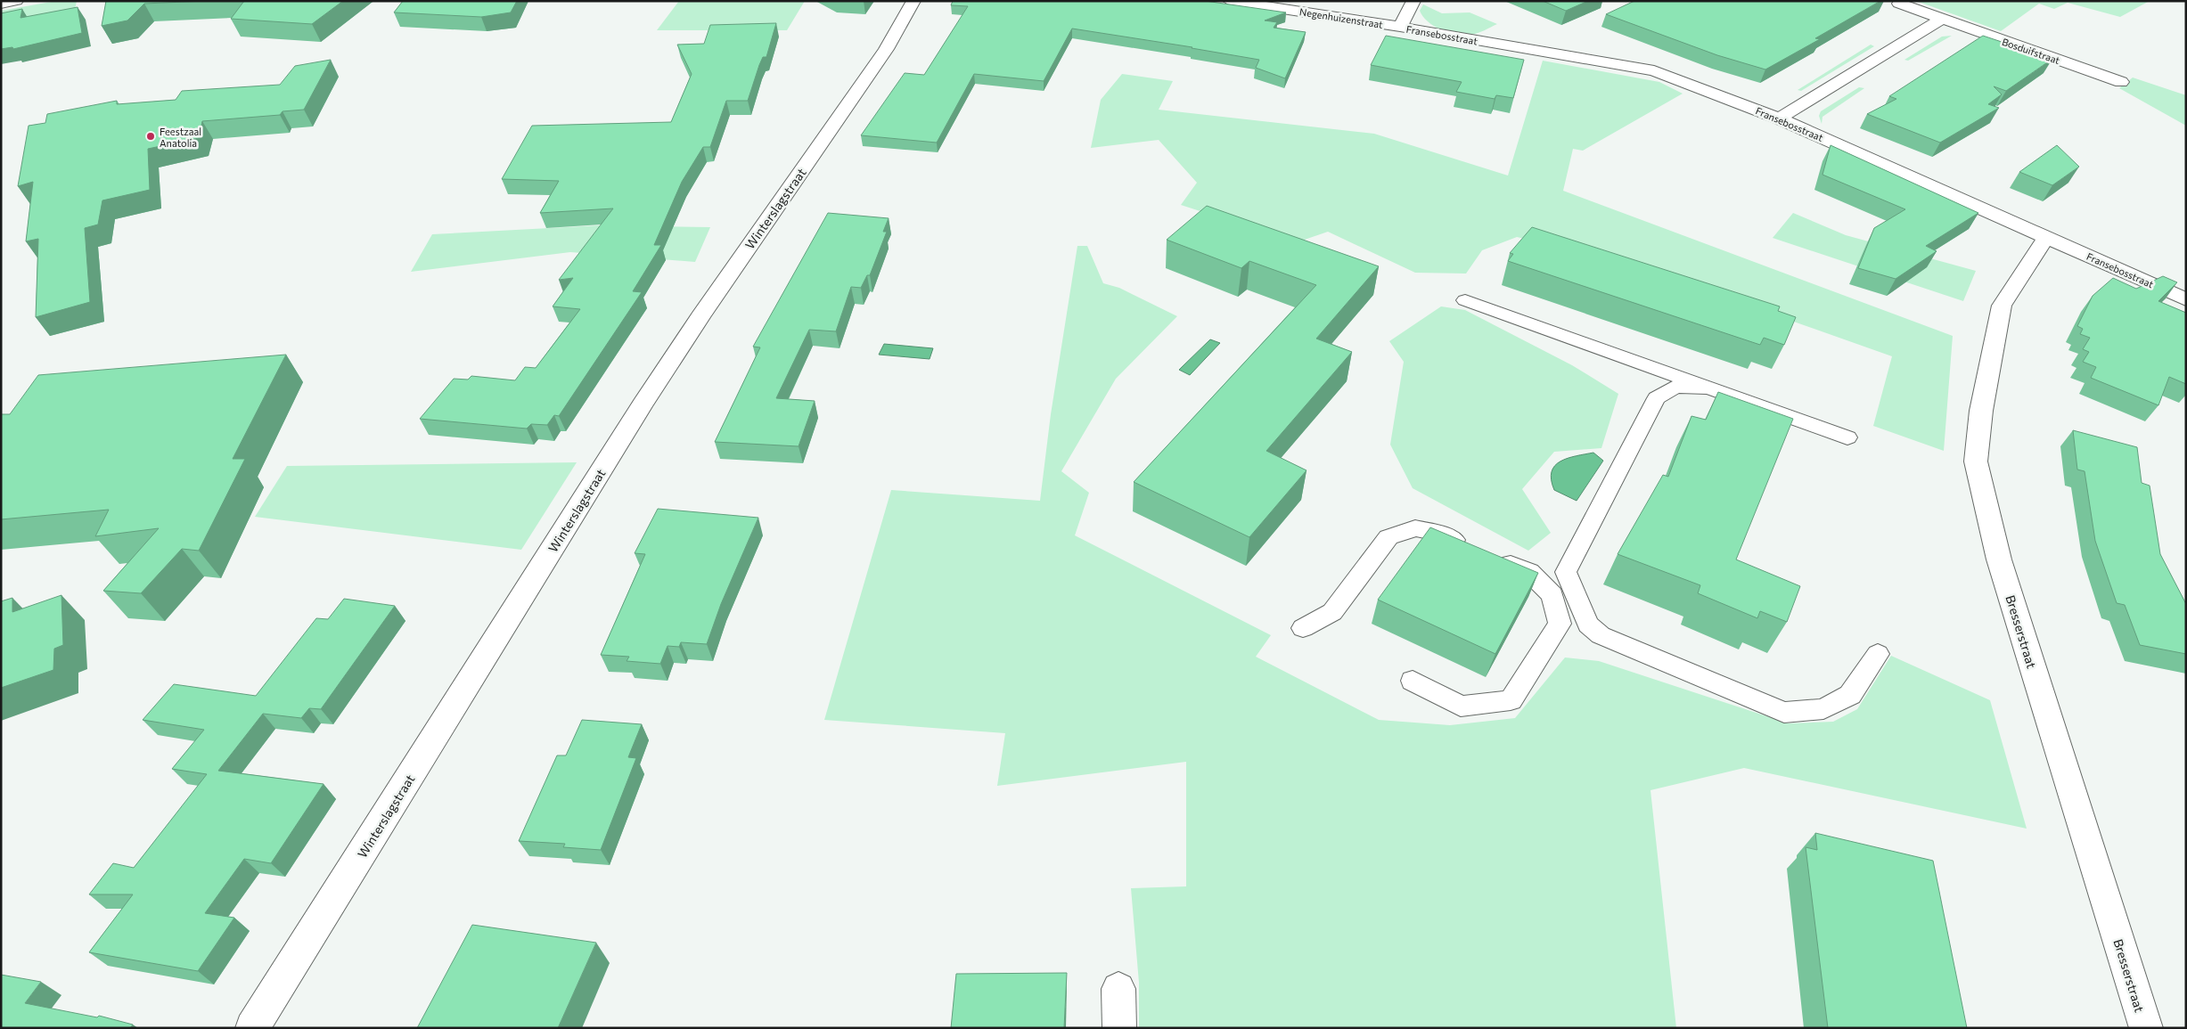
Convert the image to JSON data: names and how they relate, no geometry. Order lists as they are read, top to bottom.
{
  "streets": {
    "street": [
      "Negenhuizenstraat",
      "Fransebosstraat",
      "Bosduifstraat",
      "Winterslagstraat",
      "Bresserstraat"
    ]
  },
  "crossings": [
    ["Negenhuizenstraat", "Fransebosstraat"],
    ["Fransebosstraat", "Bresserstraat"]
  ],
  "places": ["Feestzaal Anatolia"]
}
